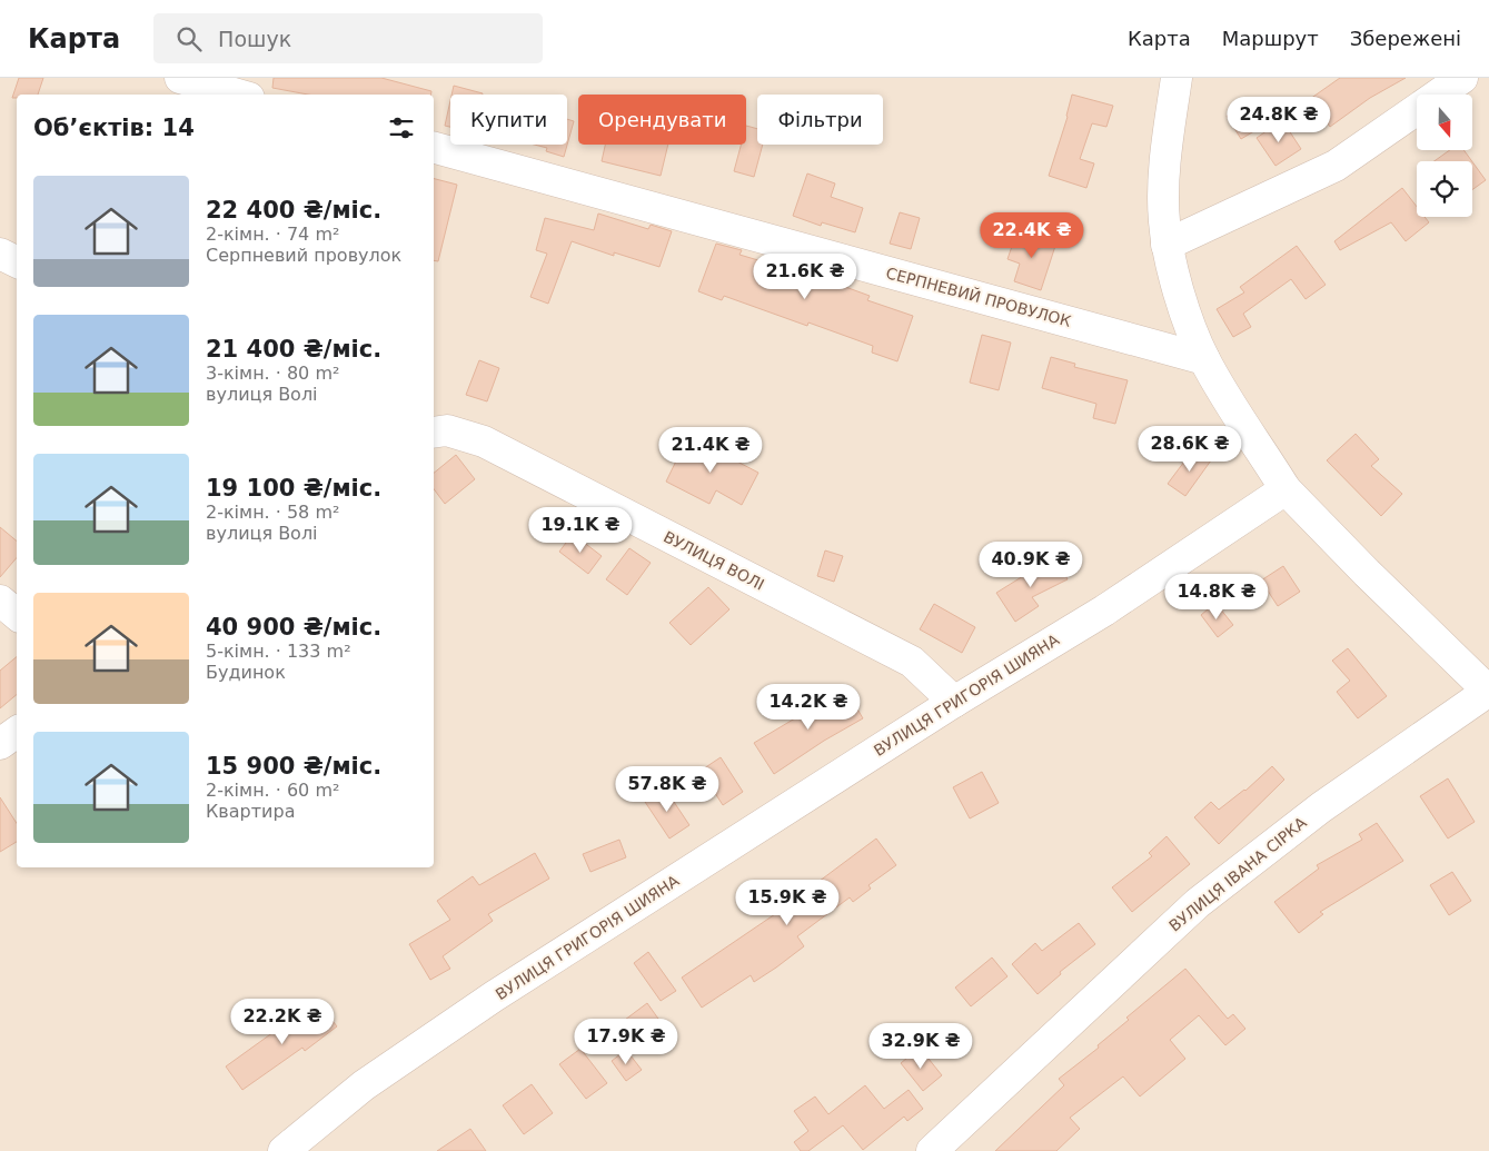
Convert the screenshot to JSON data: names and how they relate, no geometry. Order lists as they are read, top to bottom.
{
  "streets": {
    "street": [
      "СЕРПНЕВИЙ ПРОВУЛОК",
      "ВУЛИЦЯ ВОЛІ",
      "ВУЛИЦЯ ГРИГОРІЯ ШИЯНА",
      "ВУЛИЦЯ ІВАНА СІРКА"
    ]
  },
  "crossings": [
    ["ВУЛИЦЯ ВОЛІ", "ВУЛИЦЯ ГРИГОРІЯ ШИЯНА"]
  ],
  "north": "bottom",
  "page": {
    "header": "Карта",
    "search": "Пошук",
    "nav": ["Карта", "Маршрут", "Збережені"],
    "chip": ["Купити", "Орендувати", "Фільтри"],
    "heading": "Об’єктів: 14",
    "price": [
      "24.8K ₴",
      "22.4K ₴",
      "21.6K ₴",
      "28.6K ₴",
      "21.4K ₴",
      "19.1K ₴",
      "40.9K ₴",
      "14.8K ₴",
      "14.2K ₴",
      "57.8K ₴",
      "15.9K ₴",
      "22.2K ₴",
      "17.9K ₴",
      "32.9K ₴"
    ],
    "list": [
      {
        "name": "22 400 ₴/міс.",
        "note": "2-кімн. · 74 m² · Серпневий провулок"
      },
      {
        "name": "21 400 ₴/міс.",
        "note": "3-кімн. · 80 m² · вулиця Волі"
      },
      {
        "name": "19 100 ₴/міс.",
        "note": "2-кімн. · 58 m² · вулиця Волі"
      },
      {
        "name": "40 900 ₴/міс.",
        "note": "5-кімн. · 133 m² · Будинок"
      },
      {
        "name": "15 900 ₴/міс.",
        "note": "2-кімн. · 60 m² · Квартира"
      }
    ]
  }
}
